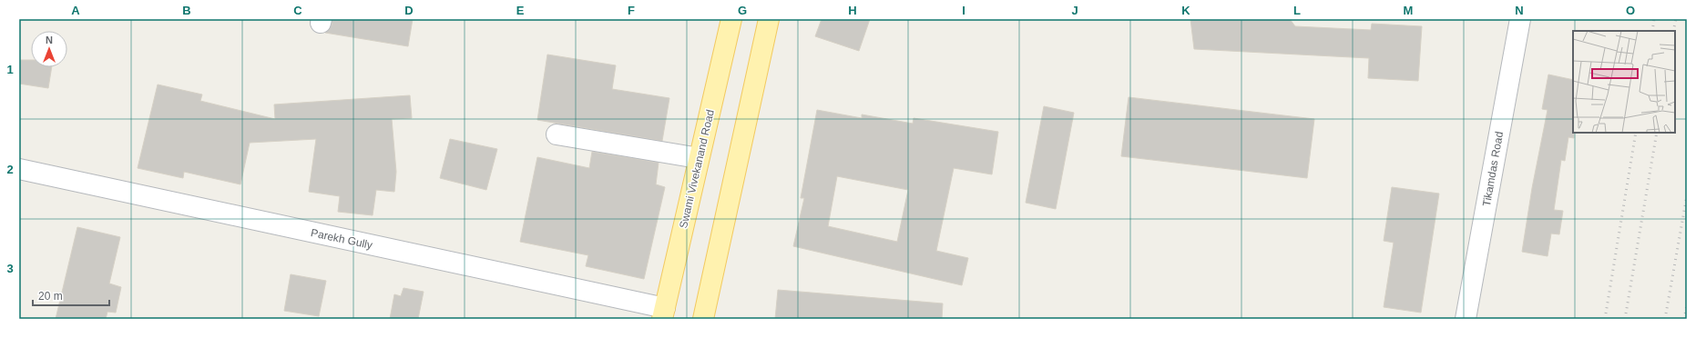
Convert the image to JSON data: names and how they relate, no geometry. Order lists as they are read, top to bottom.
{
  "streets": {
    "main road": ["Swami Vivekanand Road"],
    "street": ["Tikamdas Road", "Parekh Gully"]
  },
  "crossings": [
    ["Swami Vivekanand Road", "Parekh Gully"]
  ],
  "scale_bar": "20 m",
  "north": "top",
  "grid": {
    "columns": [
      "A",
      "B",
      "C",
      "D",
      "E",
      "F",
      "G",
      "H",
      "I",
      "J",
      "K",
      "L",
      "M",
      "N",
      "O"
    ],
    "rows": ["1", "2", "3"]
  }
}
